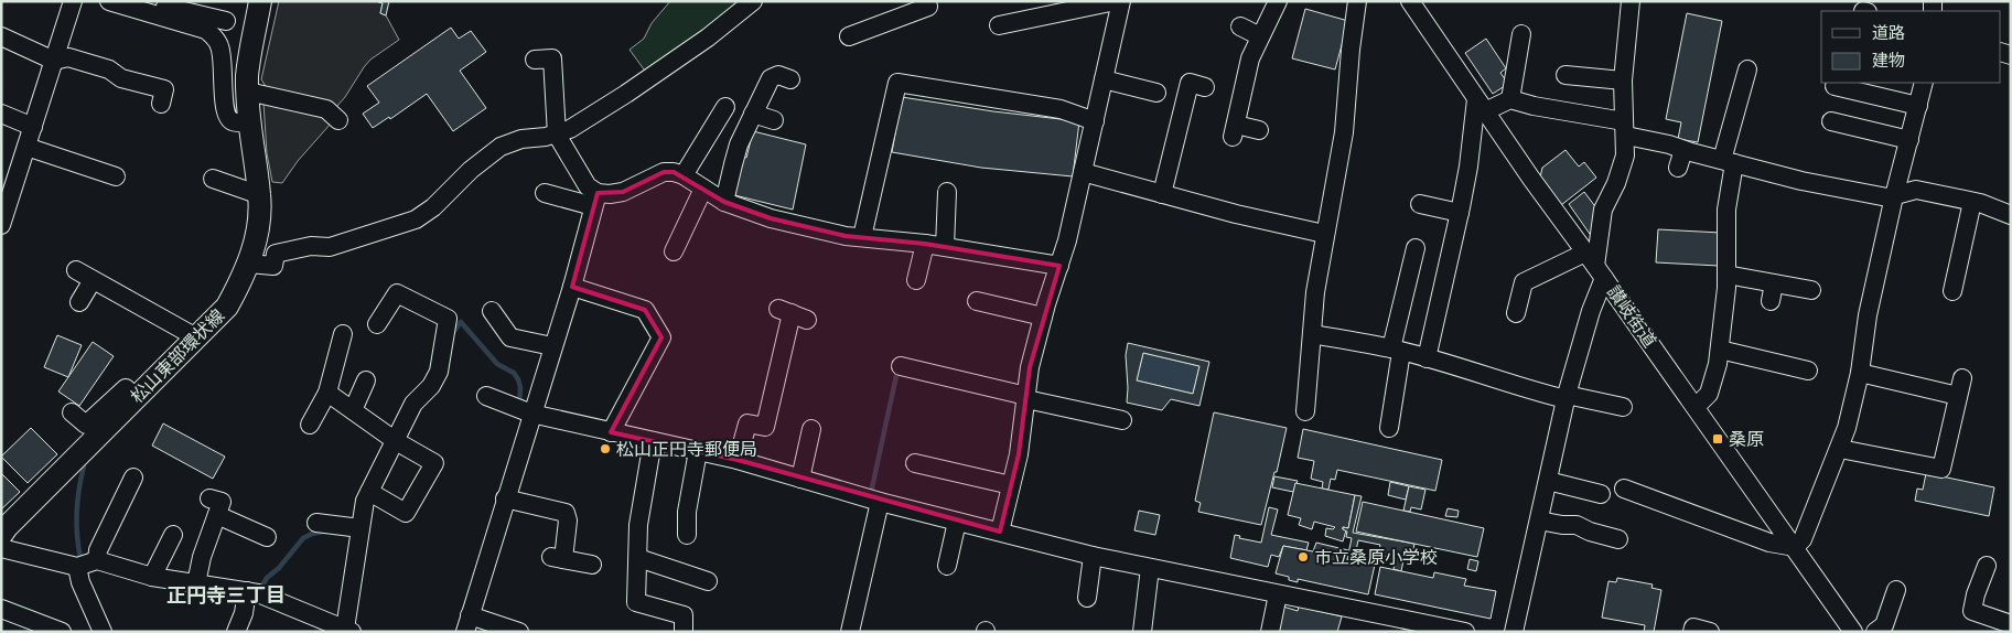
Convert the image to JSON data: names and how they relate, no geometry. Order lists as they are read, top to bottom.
{
  "streets": {
    "main road": ["松山東部環状線"],
    "street": ["讃岐街道"]
  },
  "districts": ["正円寺三丁目"],
  "places": {
    "transit": ["桑原"],
    "other": ["松山正円寺郵便局", "市立桑原小学校"]
  },
  "legend": ["道路", "建物"]
}
